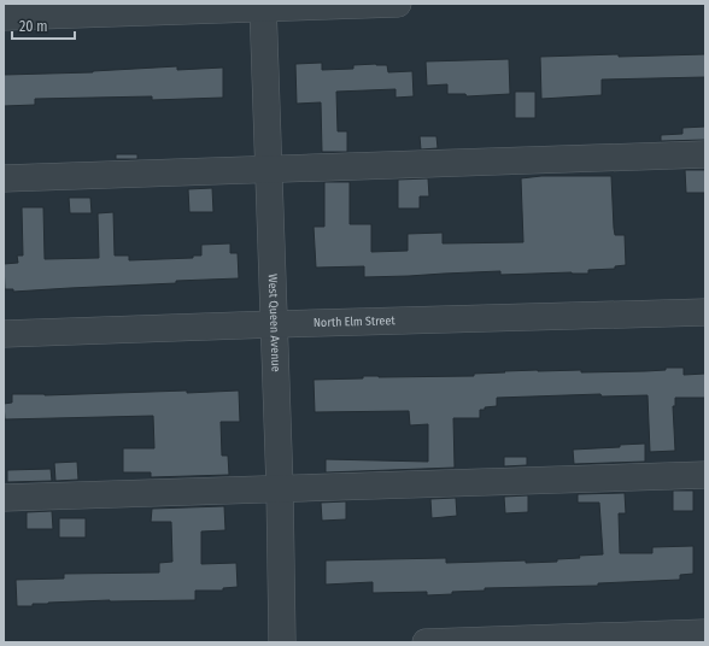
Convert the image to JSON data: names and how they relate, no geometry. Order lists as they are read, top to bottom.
{
  "streets": {
    "street": ["North Elm Street", "West Queen Avenue"]
  },
  "crossings": [
    ["North Elm Street", "West Queen Avenue"]
  ],
  "scale_bar": "20 m"
}
